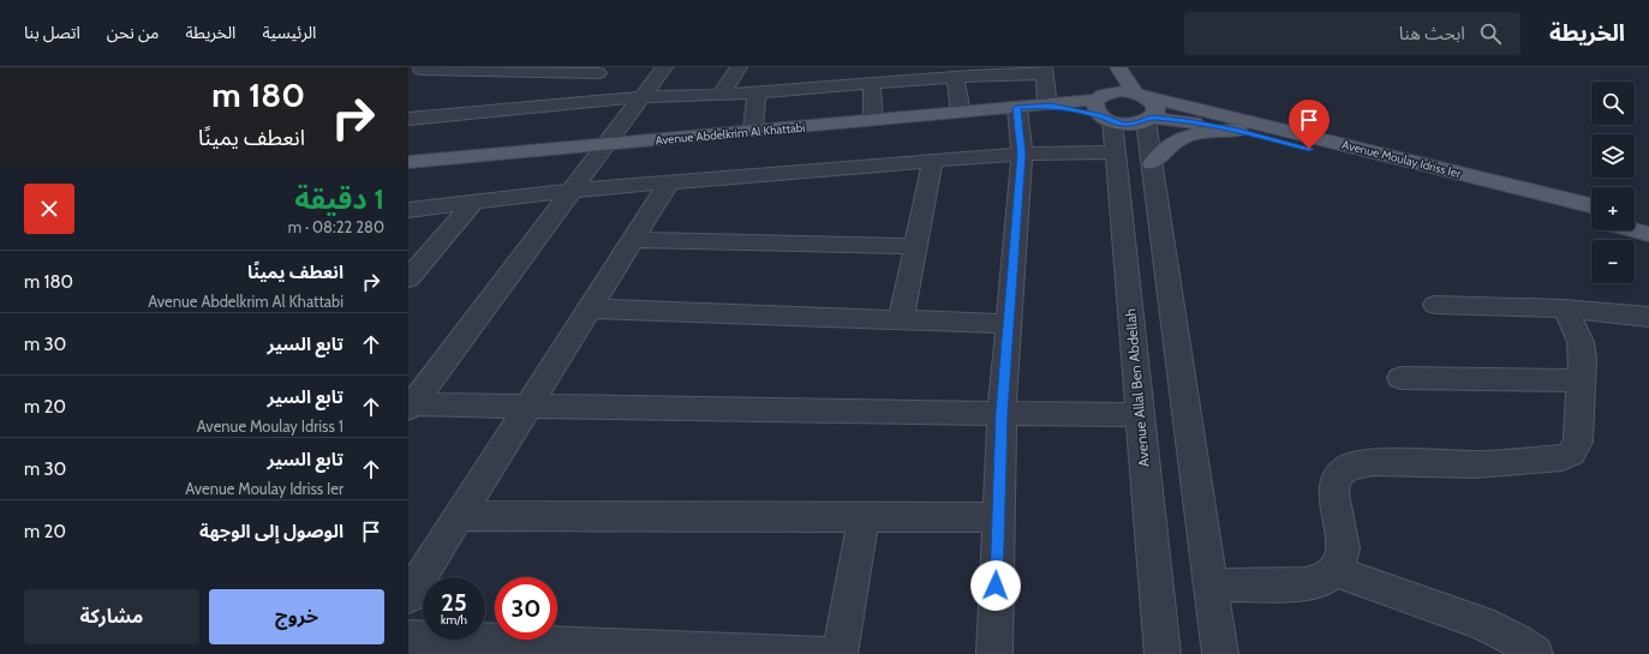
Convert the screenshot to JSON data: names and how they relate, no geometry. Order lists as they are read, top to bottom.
{
  "streets": {
    "main road": ["Avenue Abdelkrim Al Khattabi", "Avenue Moulay Idriss Ier"],
    "street": ["Avenue Allal Ben Abdellah"]
  },
  "crossings": [
    ["Avenue Abdelkrim Al Khattabi", "Avenue Moulay Idriss Ier"],
    ["Avenue Abdelkrim Al Khattabi", "Avenue Allal Ben Abdellah"],
    ["Avenue Moulay Idriss Ier", "Avenue Allal Ben Abdellah"]
  ],
  "page": {
    "header": "الخريطة",
    "search": "ابحث هنا",
    "nav": [
      "الرئيسية",
      "الخريطة",
      "من نحن",
      "اتصل بنا"
    ],
    "turn": ["180 m", "انعطف يمينًا"],
    "map_buttons": ["+", "−"],
    "heading": ["1 دقيقة", "280 m · 08:22"],
    "list": [
      {
        "name": "انعطف يمينًا",
        "note": "Avenue Abdelkrim Al Khattabi",
        "value": "180 m"
      },
      {
        "name": "تابع السير",
        "value": "30 m"
      },
      {
        "name": "تابع السير",
        "note": "Avenue Moulay Idriss 1",
        "value": "20 m"
      },
      {
        "name": "تابع السير",
        "note": "Avenue Moulay Idriss Ier",
        "value": "30 m"
      },
      {
        "name": "الوصول إلى الوجهة",
        "value": "20 m"
      }
    ],
    "speed": "25 km/h",
    "limit": "30",
    "buttons": ["خروج", "مشاركة"]
  }
}
